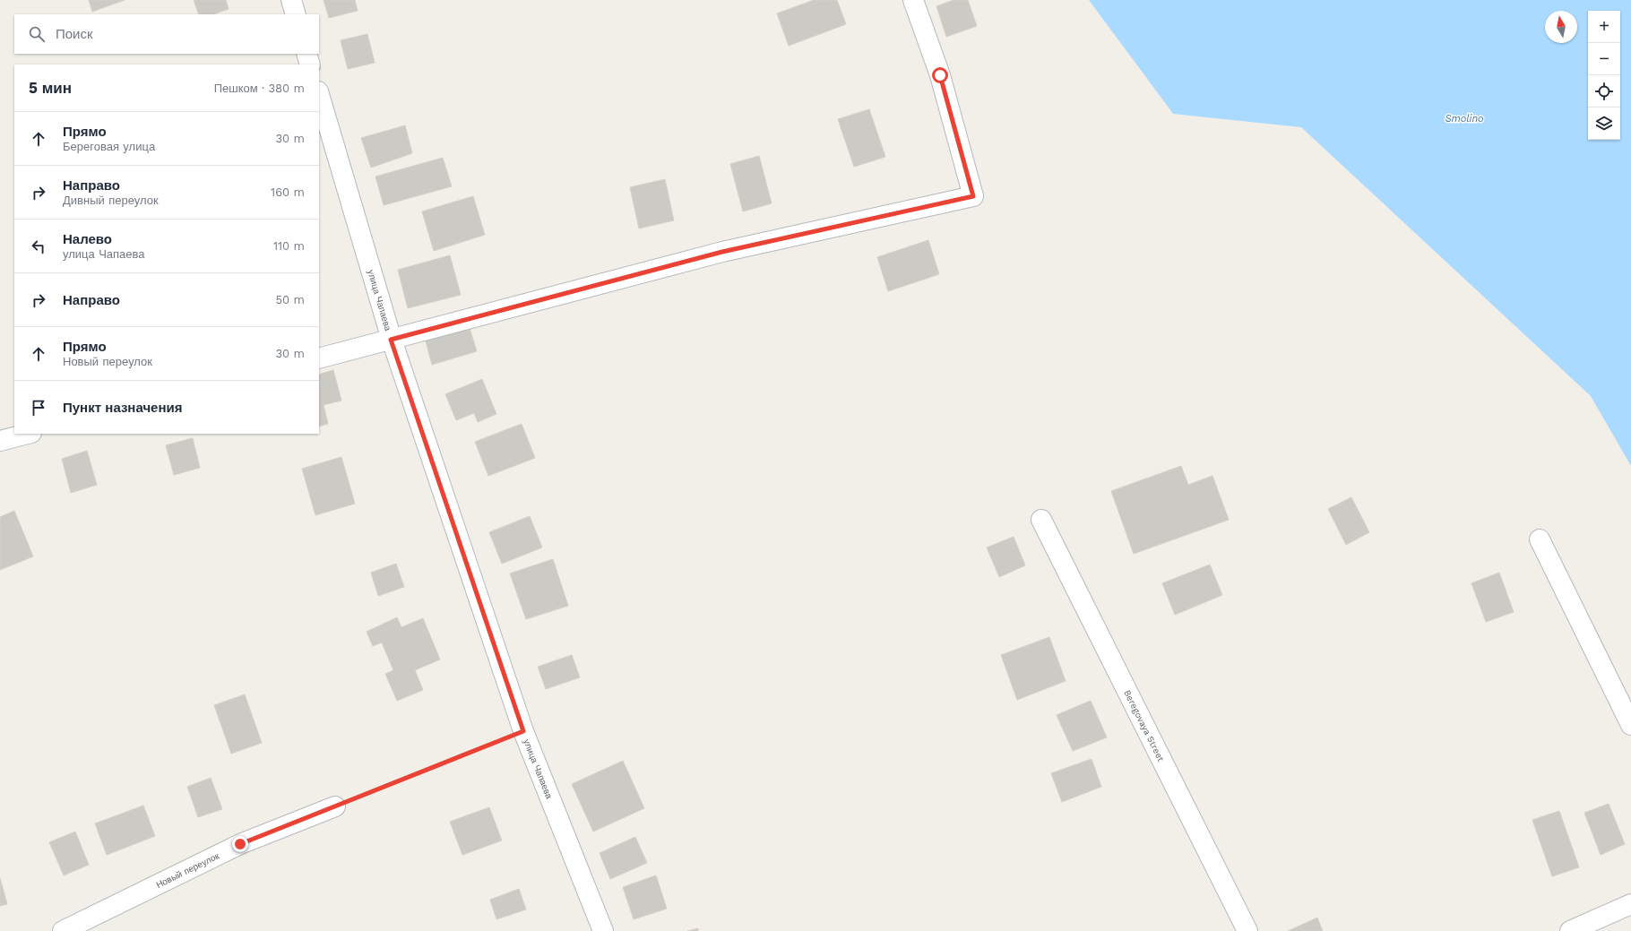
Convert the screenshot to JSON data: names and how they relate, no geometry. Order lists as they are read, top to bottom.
{
  "streets": {
    "street": ["улица Чапаева", "Beregovaya Street", "Новый переулок"]
  },
  "water": ["Smolino"],
  "north": "top",
  "page": {
    "map_buttons": ["+", "−"],
    "search": "Поиск",
    "heading": ["5 мин", "Пешком · 380 m"],
    "list": [
      ["Прямо", "Береговая улица", "30 m"],
      ["Направо", "Дивный переулок", "160 m"],
      ["Налево", "улица Чапаева", "110 m"],
      ["Направо", "50 m"],
      ["Прямо", "Новый переулок", "30 m"],
      "Пункт назначения"
    ]
  }
}
